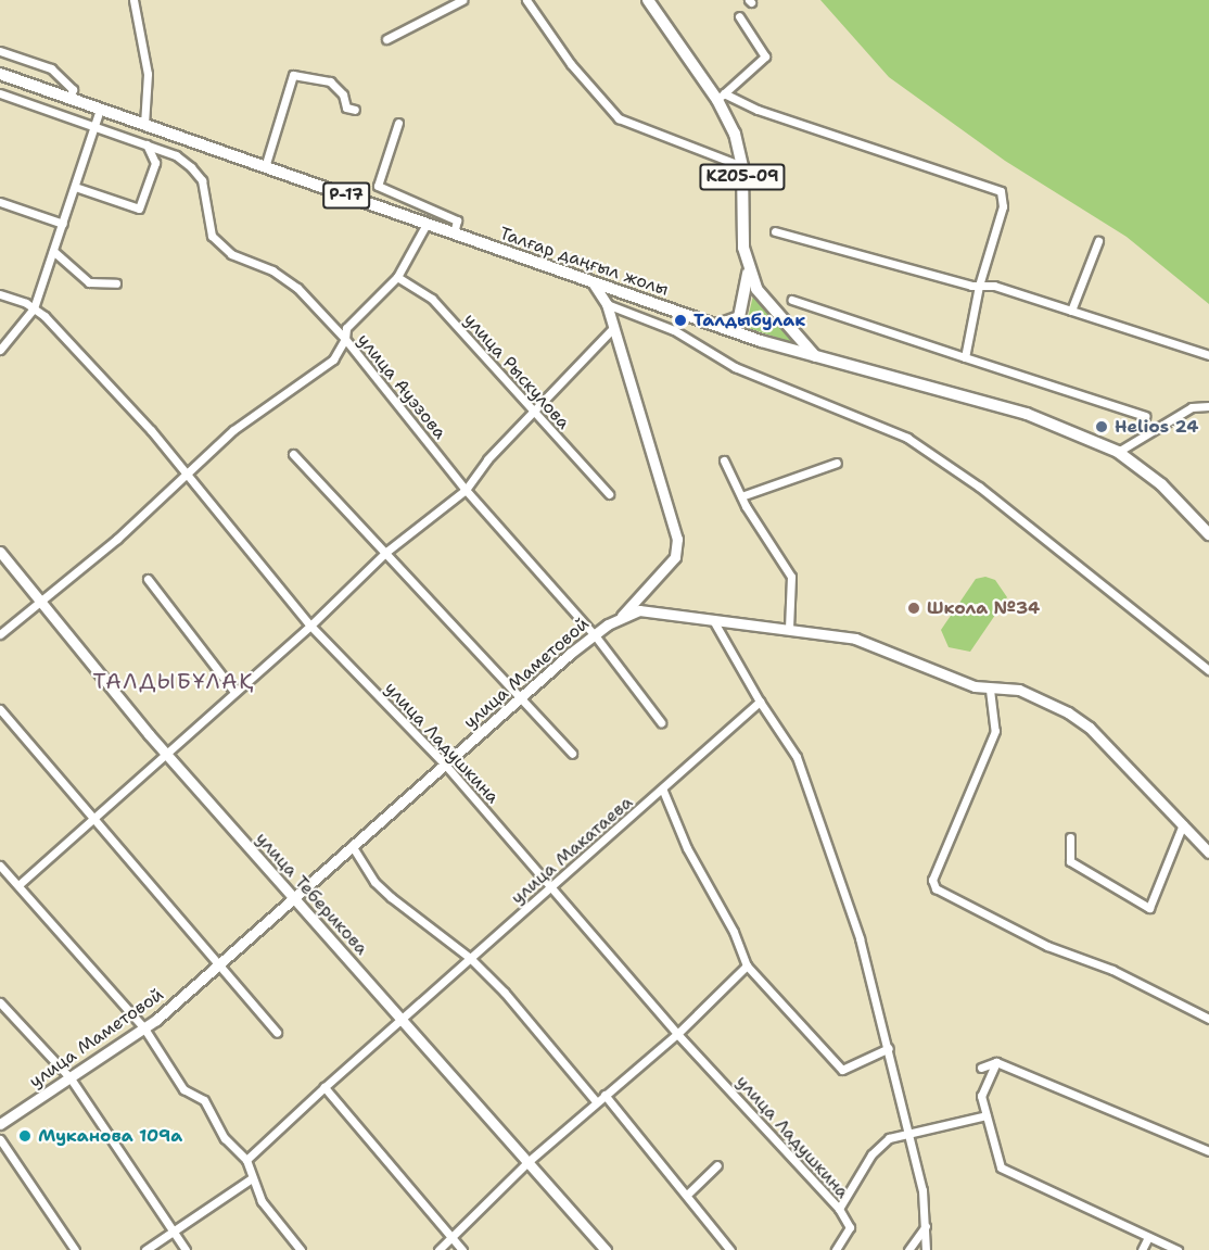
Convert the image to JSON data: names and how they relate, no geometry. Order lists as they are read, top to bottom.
{
  "streets": {
    "main road": ["KZ05-09", "P-17", "Талғар даңғыл жолы"],
    "street": [
      "улица Рыскулова",
      "улица Ауэзова",
      "улица Маметовой",
      "улица Ладушкина",
      "улица Макатаева",
      "улица Теберикова"
    ]
  },
  "crossings": [
    ["KZ05-09", "Талғар даңғыл жолы"],
    ["улица Ауэзова", "улица Маметовой"],
    ["улица Маметовой", "улица Ладушкина"],
    ["улица Маметовой", "улица Теберикова"],
    ["улица Ладушкина", "улица Макатаева"],
    ["улица Макатаева", "улица Теберикова"]
  ],
  "districts": ["ТАЛДЫБҰЛАҚ"],
  "places": [
    "Талдыбулак",
    "Helios 24",
    "Школа №34",
    "Муканова 109а"
  ]
}
